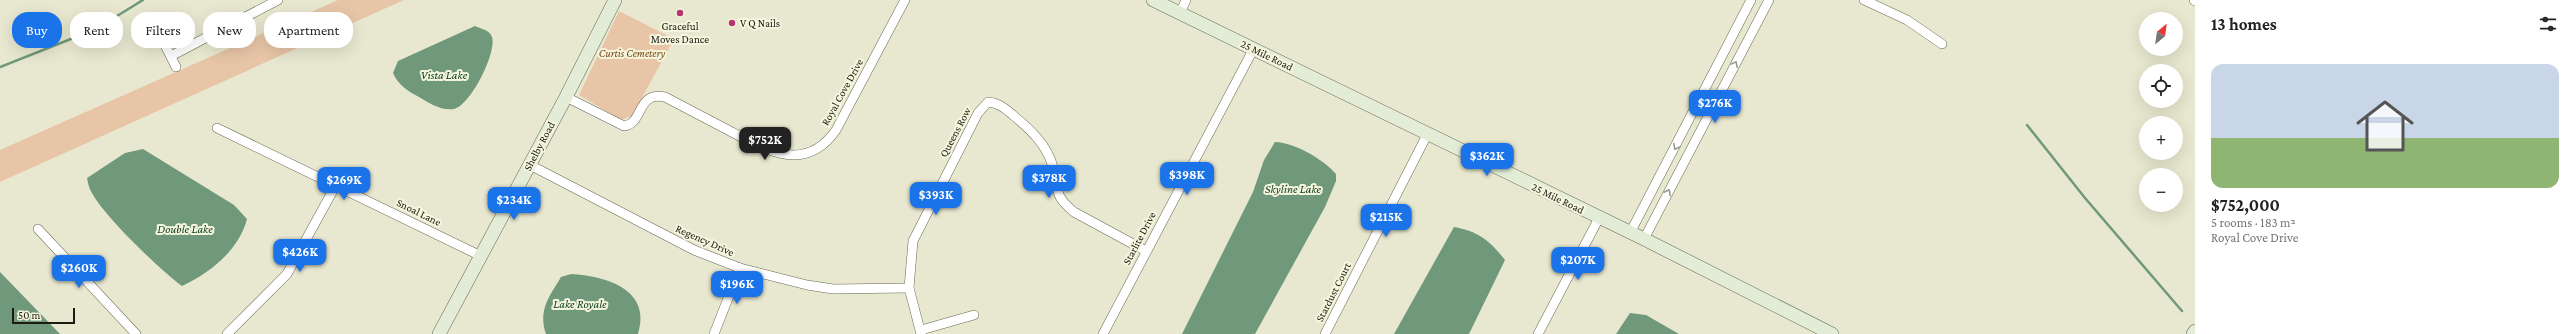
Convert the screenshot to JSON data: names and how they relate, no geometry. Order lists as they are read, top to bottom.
{
  "streets": {
    "street": [
      "25 Mile Road",
      "Royal Cove Drive",
      "Queens Row",
      "Shelby Road",
      "Snoal Lane",
      "Starlite Drive",
      "Regency Drive",
      "Stardust Court"
    ]
  },
  "crossings": [
    ["25 Mile Road", "Starlite Drive"],
    ["25 Mile Road", "Stardust Court"],
    ["Royal Cove Drive", "Shelby Road"],
    ["Queens Row", "Starlite Drive"],
    ["Queens Row", "Regency Drive"],
    ["Shelby Road", "Snoal Lane"],
    ["Shelby Road", "Regency Drive"]
  ],
  "water": [
    "Vista Lake",
    "Skyline Lake",
    "Double Lake",
    "Lake Royale"
  ],
  "parks": ["Curtis Cemetery"],
  "places": ["Graceful Moves Dance", "V Q Nails"],
  "scale_bar": "50 m",
  "north": "top right",
  "page": {
    "heading": "13 homes",
    "map_buttons": ["+", "−"],
    "chip": [
      "Buy",
      "Rent",
      "Filters",
      "New",
      "Apartment"
    ],
    "list": [
      {
        "name": "$752,000",
        "note": "5 rooms · 183 m² · Royal Cove Drive"
      }
    ],
    "price": [
      "$276K",
      "$752K",
      "$362K",
      "$398K",
      "$378K",
      "$269K",
      "$393K",
      "$234K",
      "$215K",
      "$426K",
      "$207K",
      "$260K",
      "$196K"
    ],
    "scale": "50 m"
  }
}
